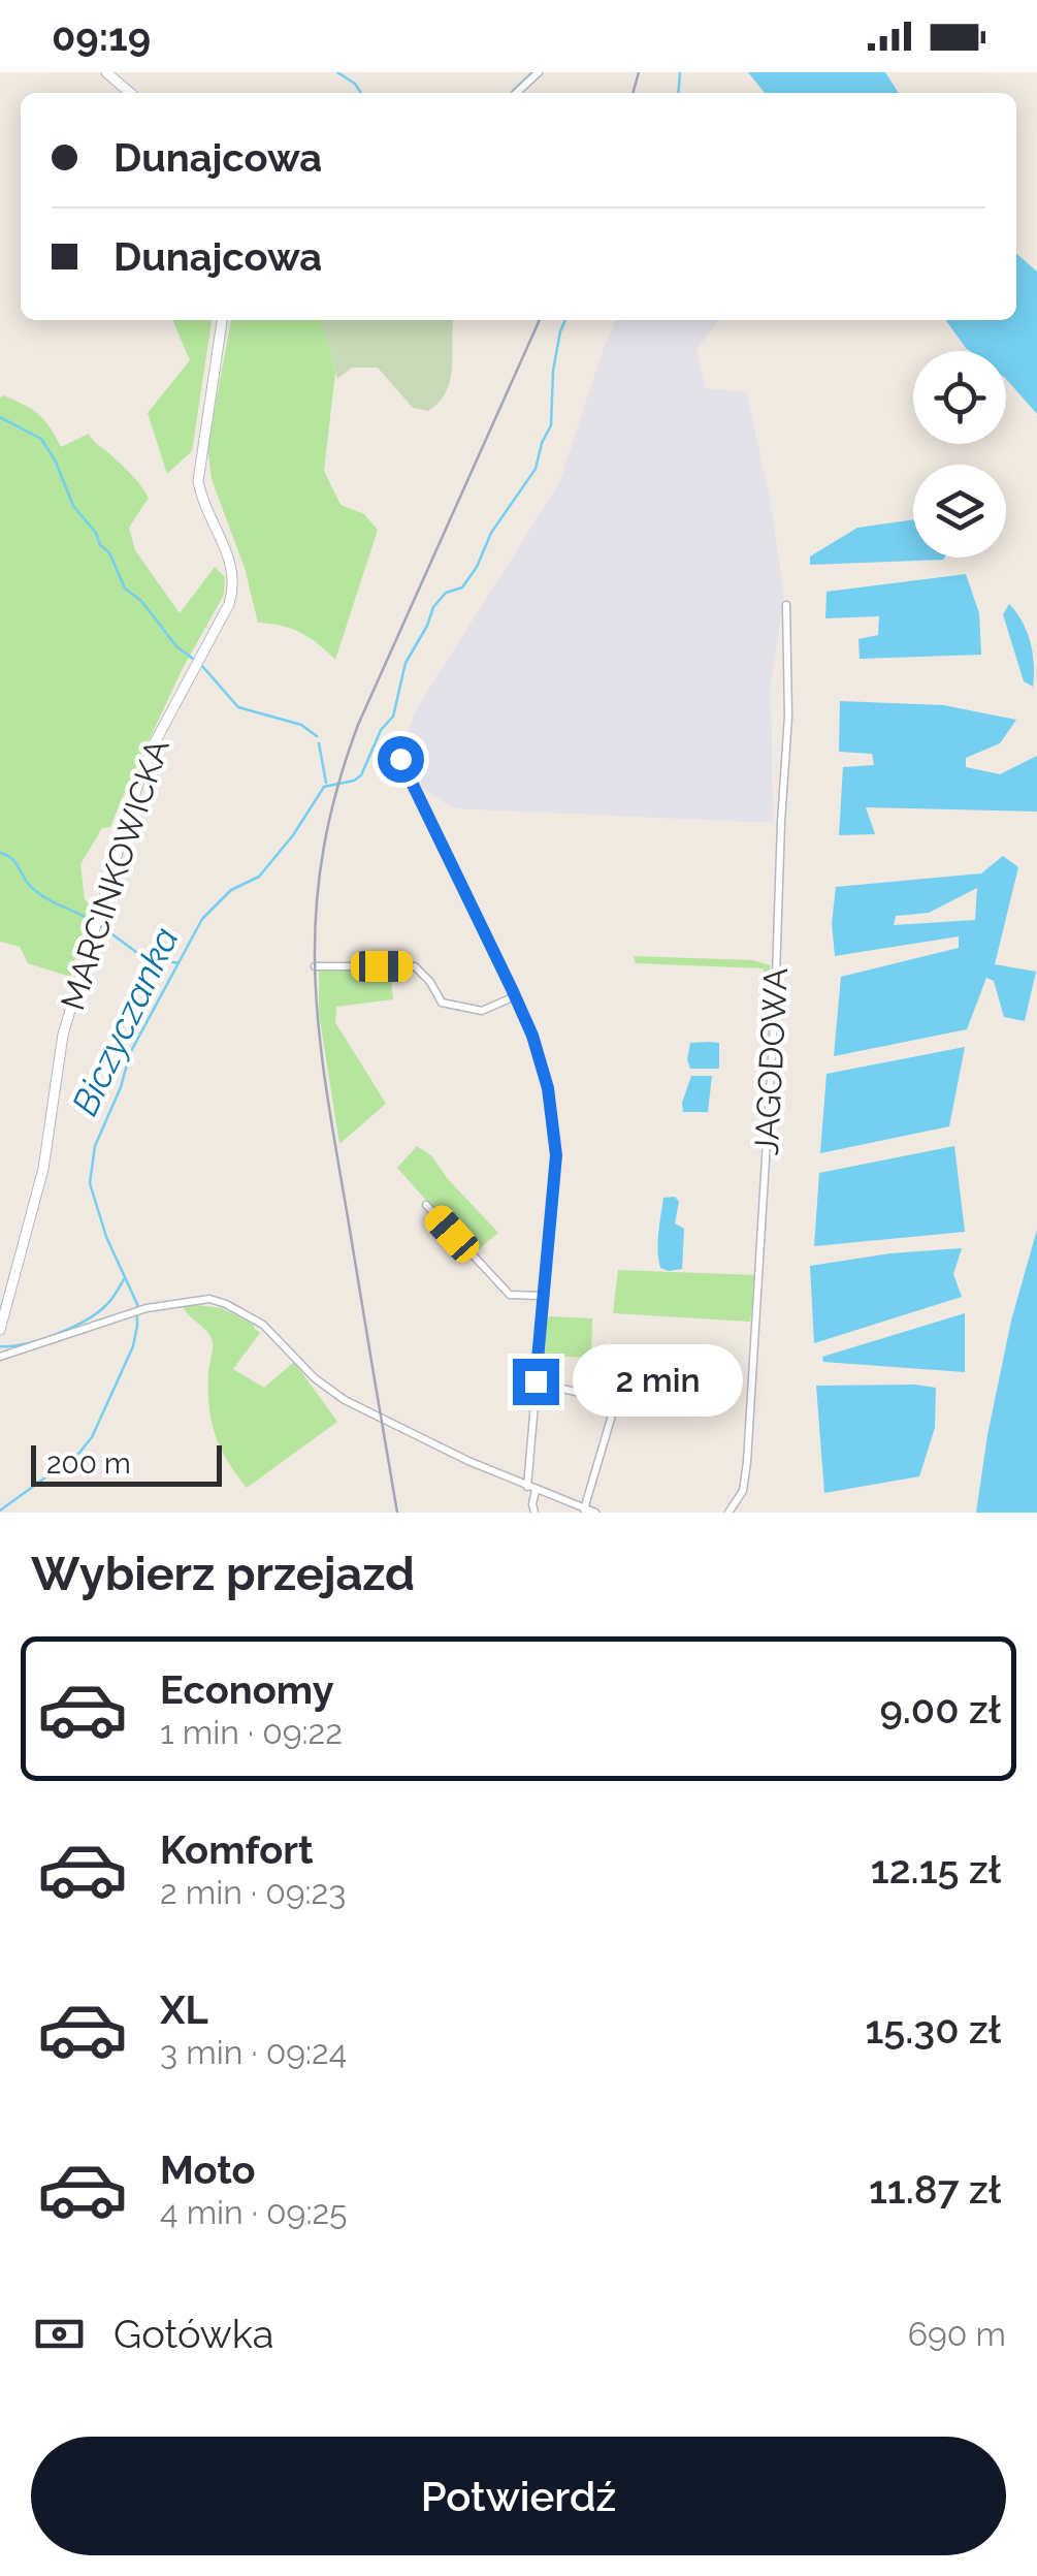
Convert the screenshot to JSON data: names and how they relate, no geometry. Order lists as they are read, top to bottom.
{
  "streets": {
    "street": ["MARCINKOWICKA", "JAGODOWA"]
  },
  "water": ["Biczyczanka"],
  "scale_bar": "200 m",
  "page": {
    "status": "09:19",
    "banner": ["Dunajcowa", "Dunajcowa"],
    "bubble": "2 min",
    "scale": "200 m",
    "heading": "Wybierz przejazd",
    "list": [
      {
        "name": "Economy",
        "note": "1 min · 09:22",
        "value": "9.00 zł"
      },
      {
        "name": "Komfort",
        "note": "2 min · 09:23",
        "value": "12.15 zł"
      },
      {
        "name": "XL",
        "note": "3 min · 09:24",
        "value": "15.30 zł"
      },
      {
        "name": "Moto",
        "note": "4 min · 09:25",
        "value": "11.87 zł"
      }
    ],
    "pay": ["Gotówka", "690 m"],
    "buttons": "Potwierdź"
  }
}
